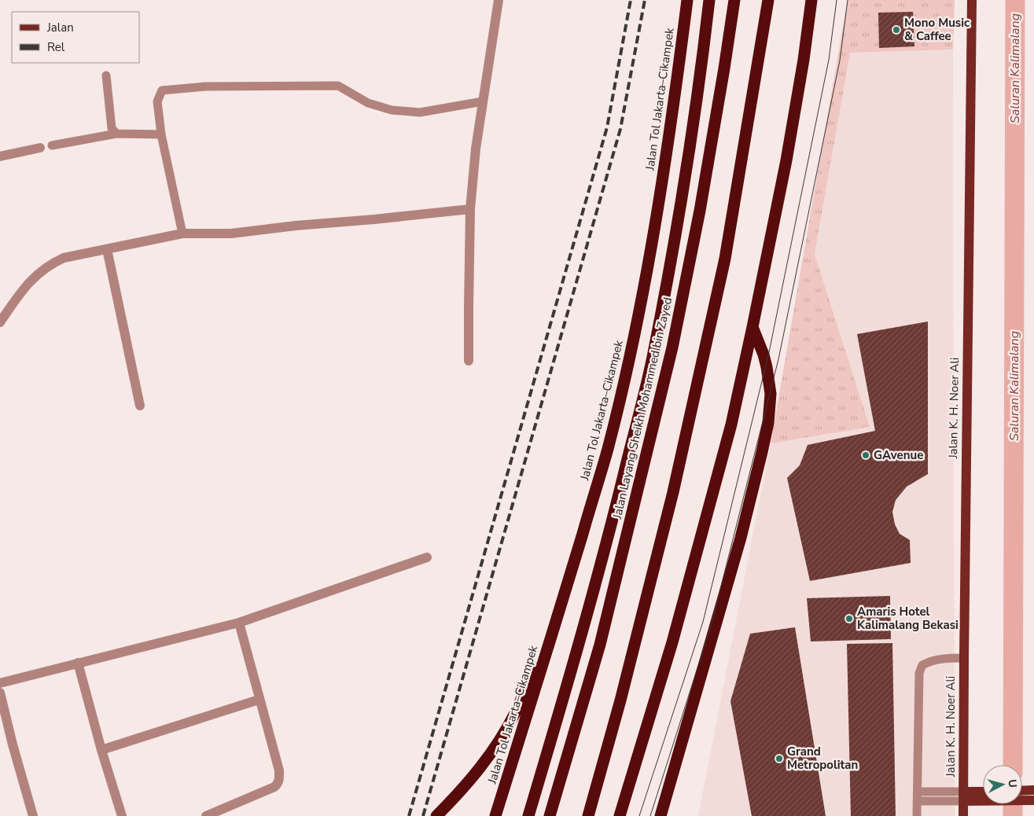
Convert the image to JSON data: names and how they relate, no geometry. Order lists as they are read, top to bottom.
{
  "streets": {
    "highway": ["Jalan Tol Jakarta–Cikampek", "Jalan Layang Sheikh Mohammed bin Zayed"],
    "main road": ["Jalan K. H. Noer Ali"]
  },
  "water": ["Saluran Kalimalang"],
  "places": [
    "Mono Music & Caffee",
    "GAvenue",
    "Amaris Hotel Kalimalang Bekasi",
    "Grand Metropolitan"
  ],
  "legend": ["Jalan", "Rel"],
  "north": "right"
}
